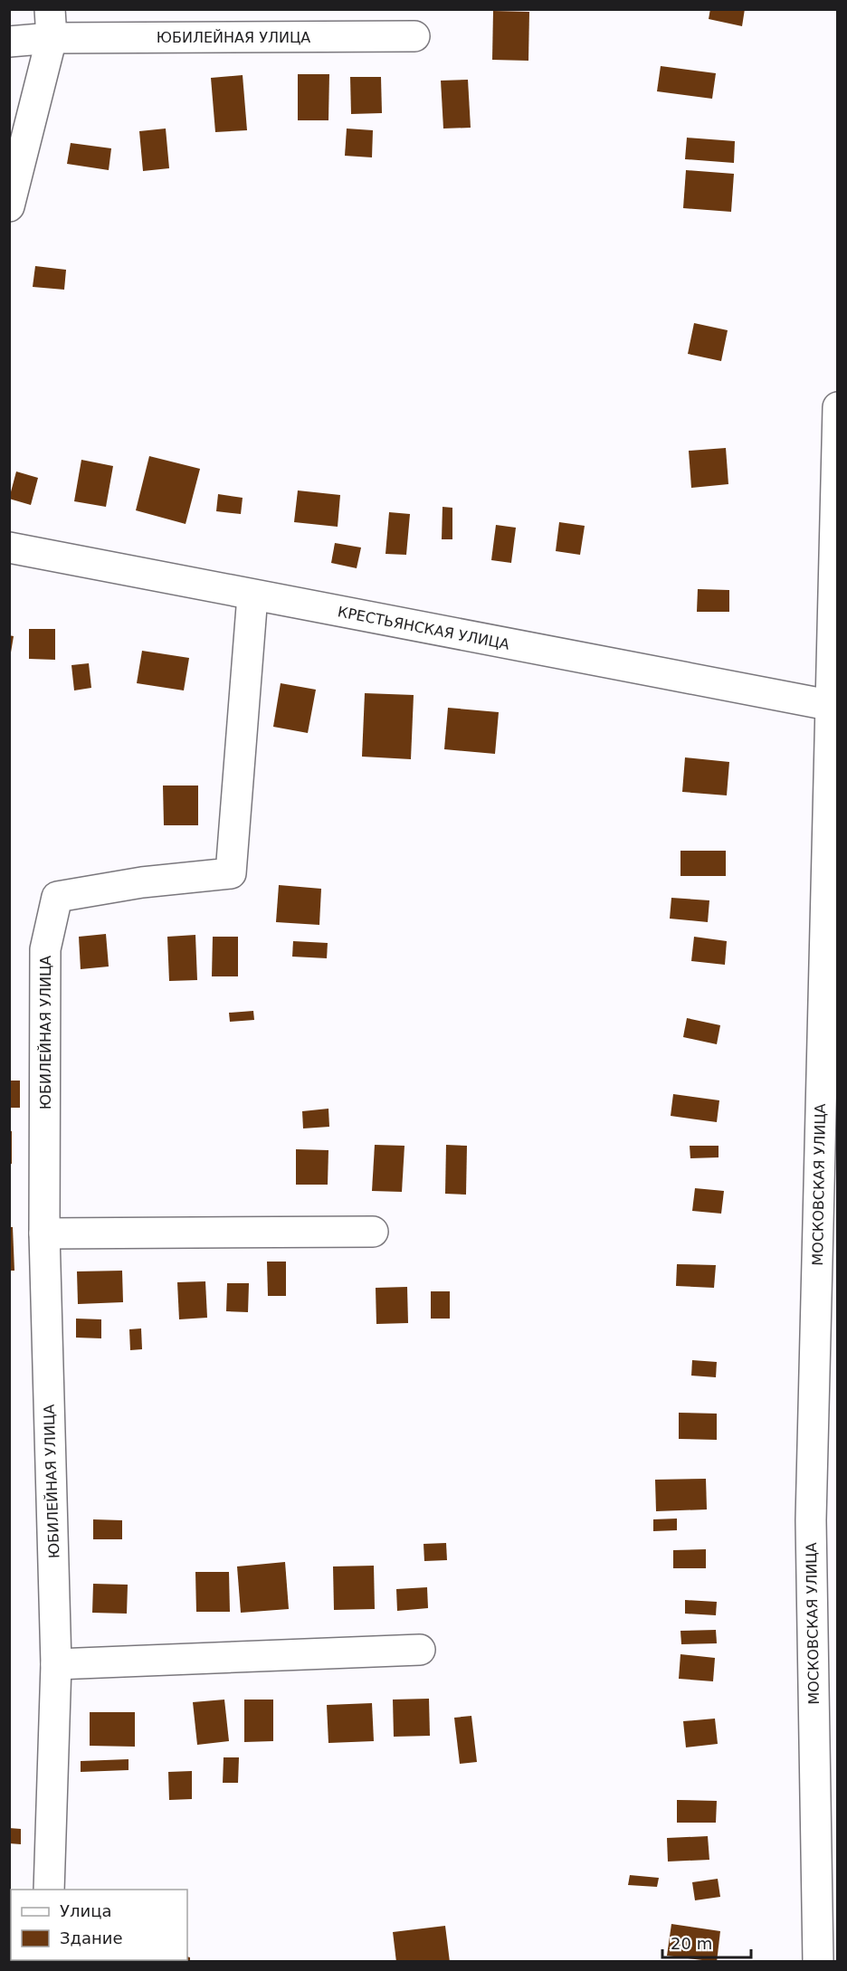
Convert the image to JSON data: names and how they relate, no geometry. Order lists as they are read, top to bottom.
{
  "streets": {
    "street": ["ЮБИЛЕЙНАЯ УЛИЦА", "КРЕСТЬЯНСКАЯ УЛИЦА", "МОСКОВСКАЯ УЛИЦА"]
  },
  "crossings": [
    ["ЮБИЛЕЙНАЯ УЛИЦА", "КРЕСТЬЯНСКАЯ УЛИЦА"],
    ["КРЕСТЬЯНСКАЯ УЛИЦА", "МОСКОВСКАЯ УЛИЦА"]
  ],
  "legend": ["Улица", "Здание"],
  "scale_bar": "20 m"
}
